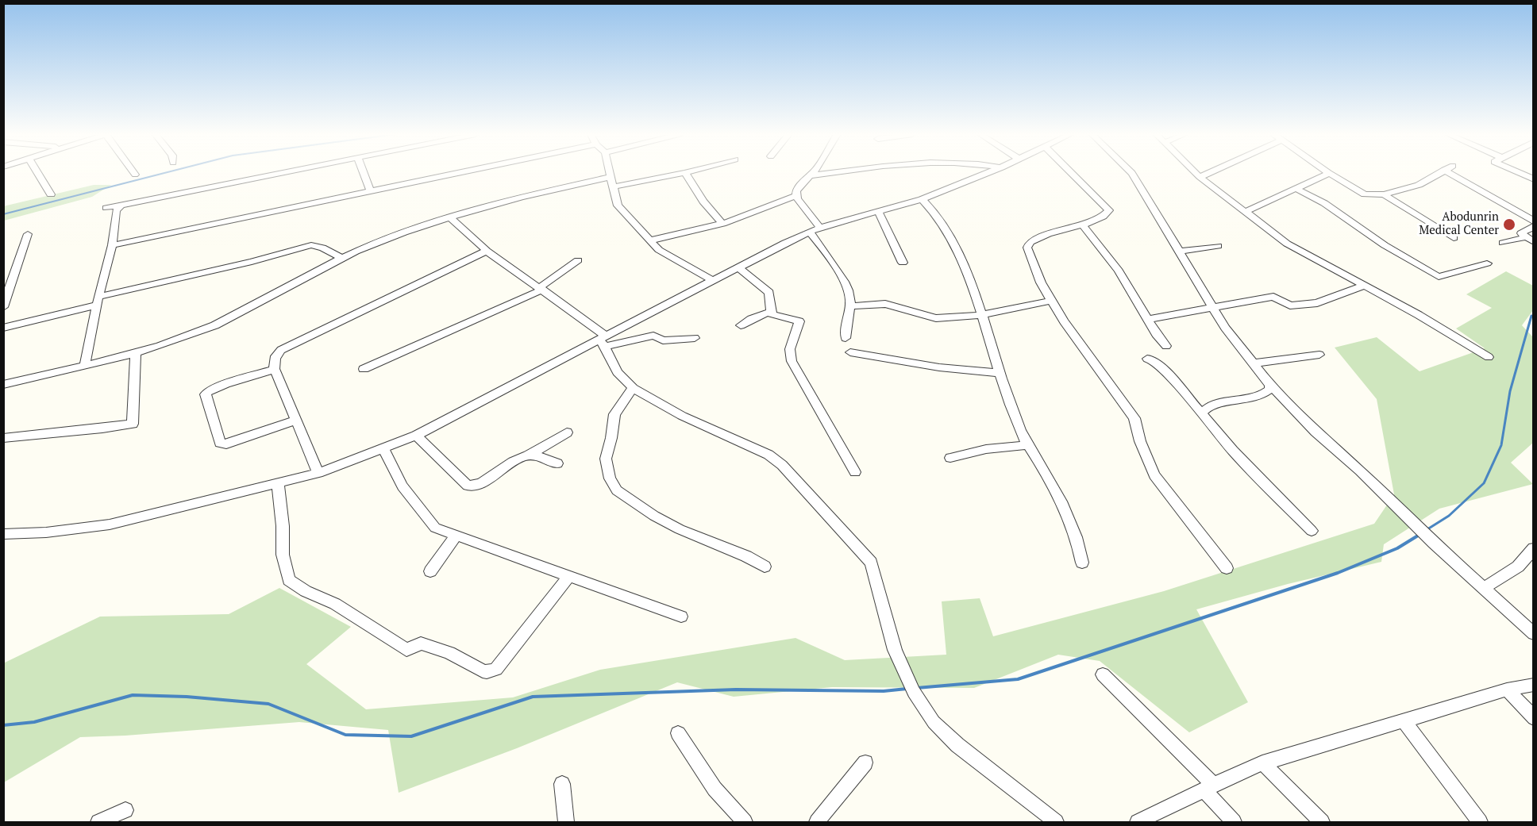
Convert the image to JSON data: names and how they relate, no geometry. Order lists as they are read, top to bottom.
{
  "places": ["Abodunrin Medical Center"]
}
